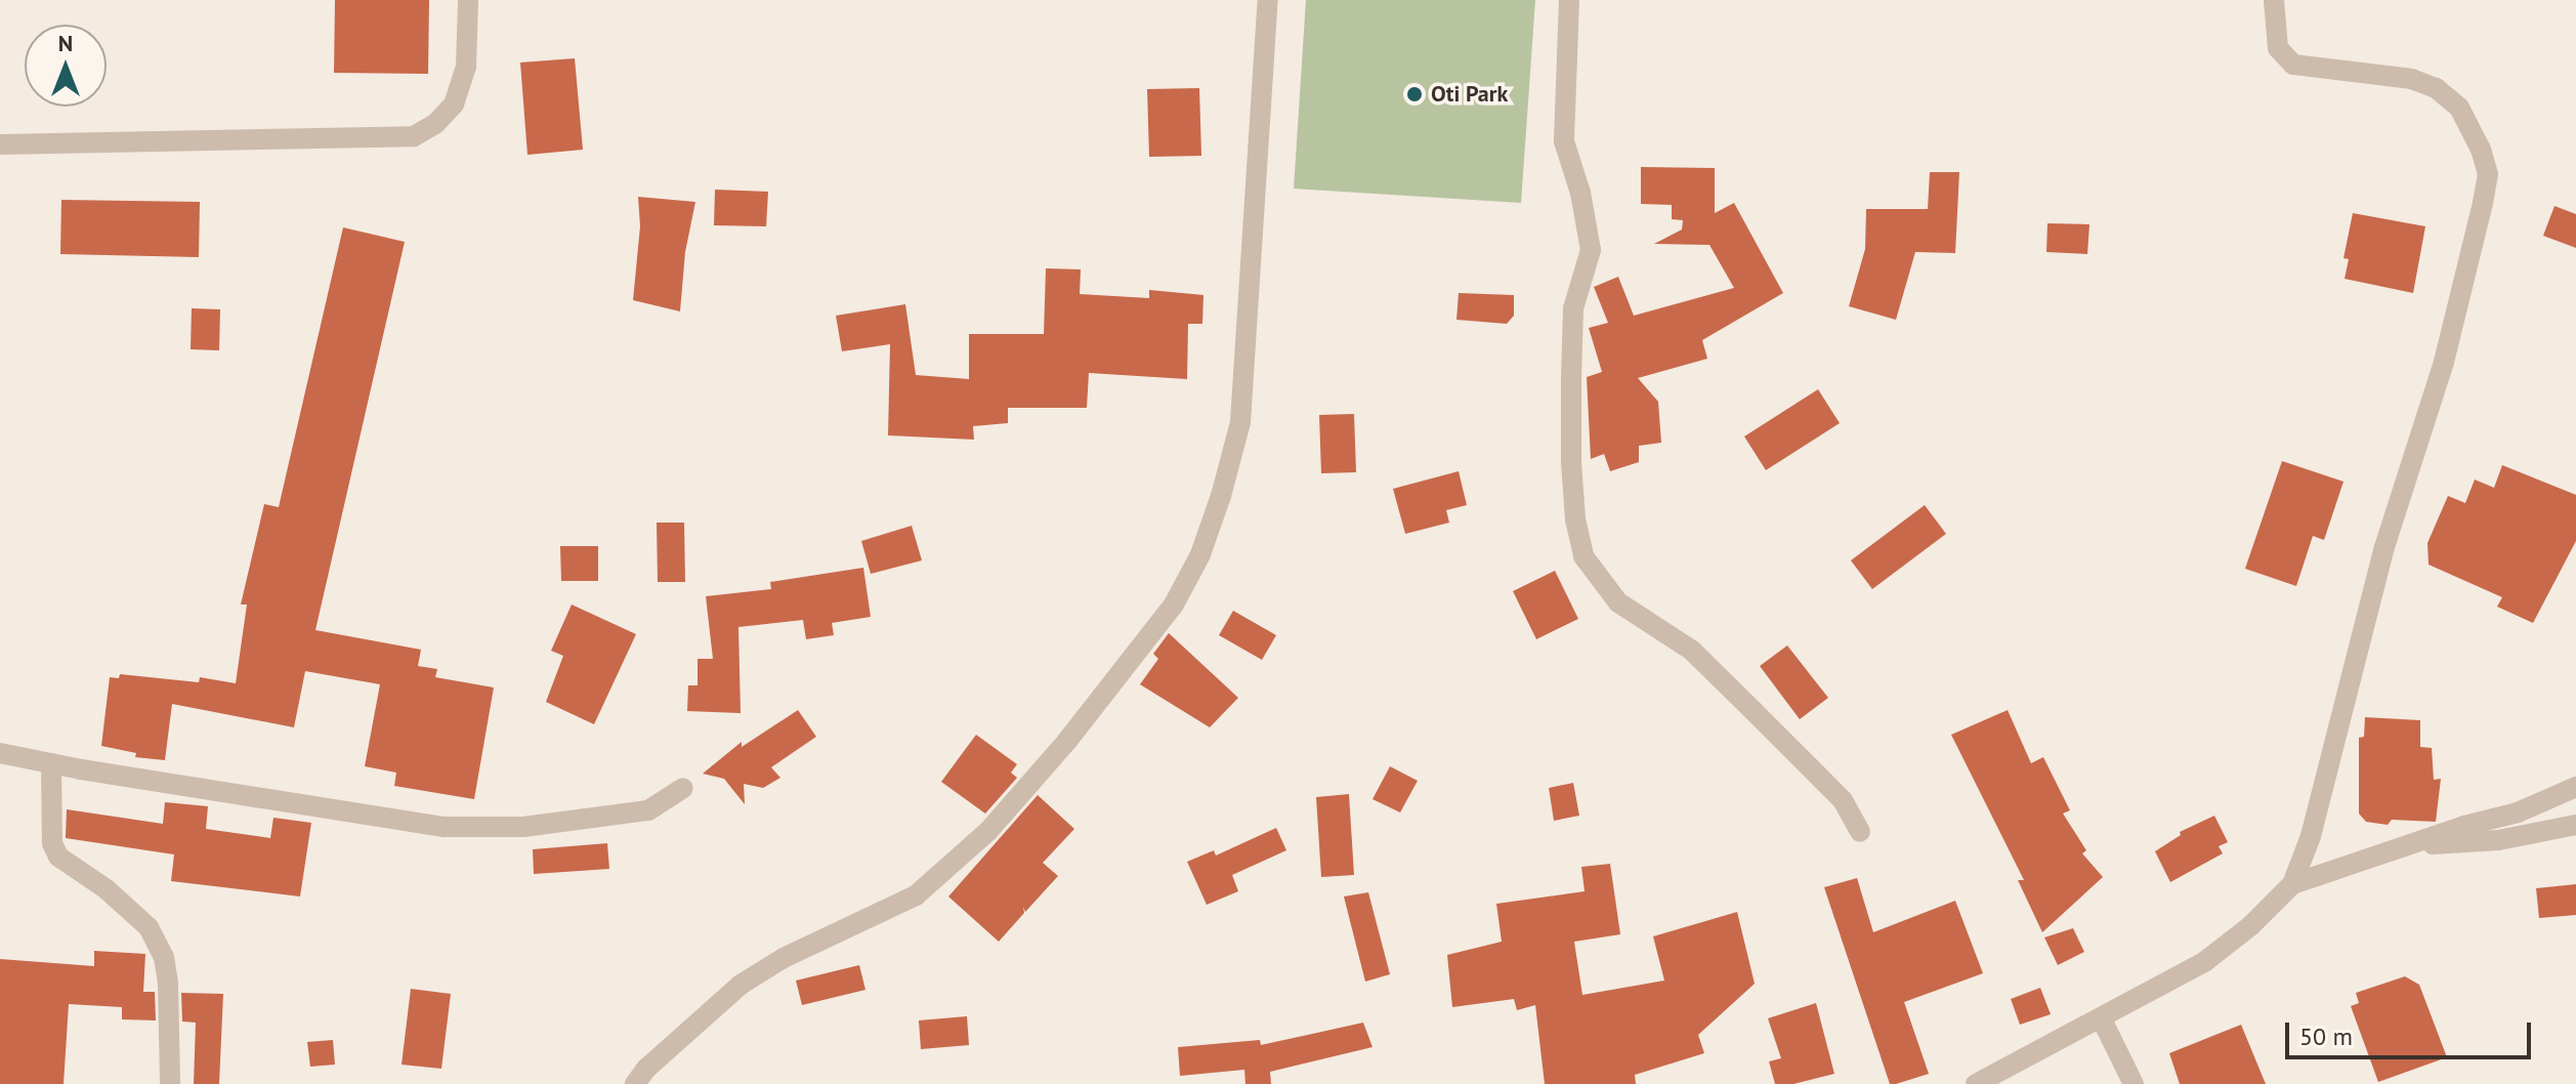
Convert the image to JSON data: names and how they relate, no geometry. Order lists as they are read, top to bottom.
{
  "places": ["Oti Park"],
  "scale_bar": "50 m",
  "north": "top"
}
